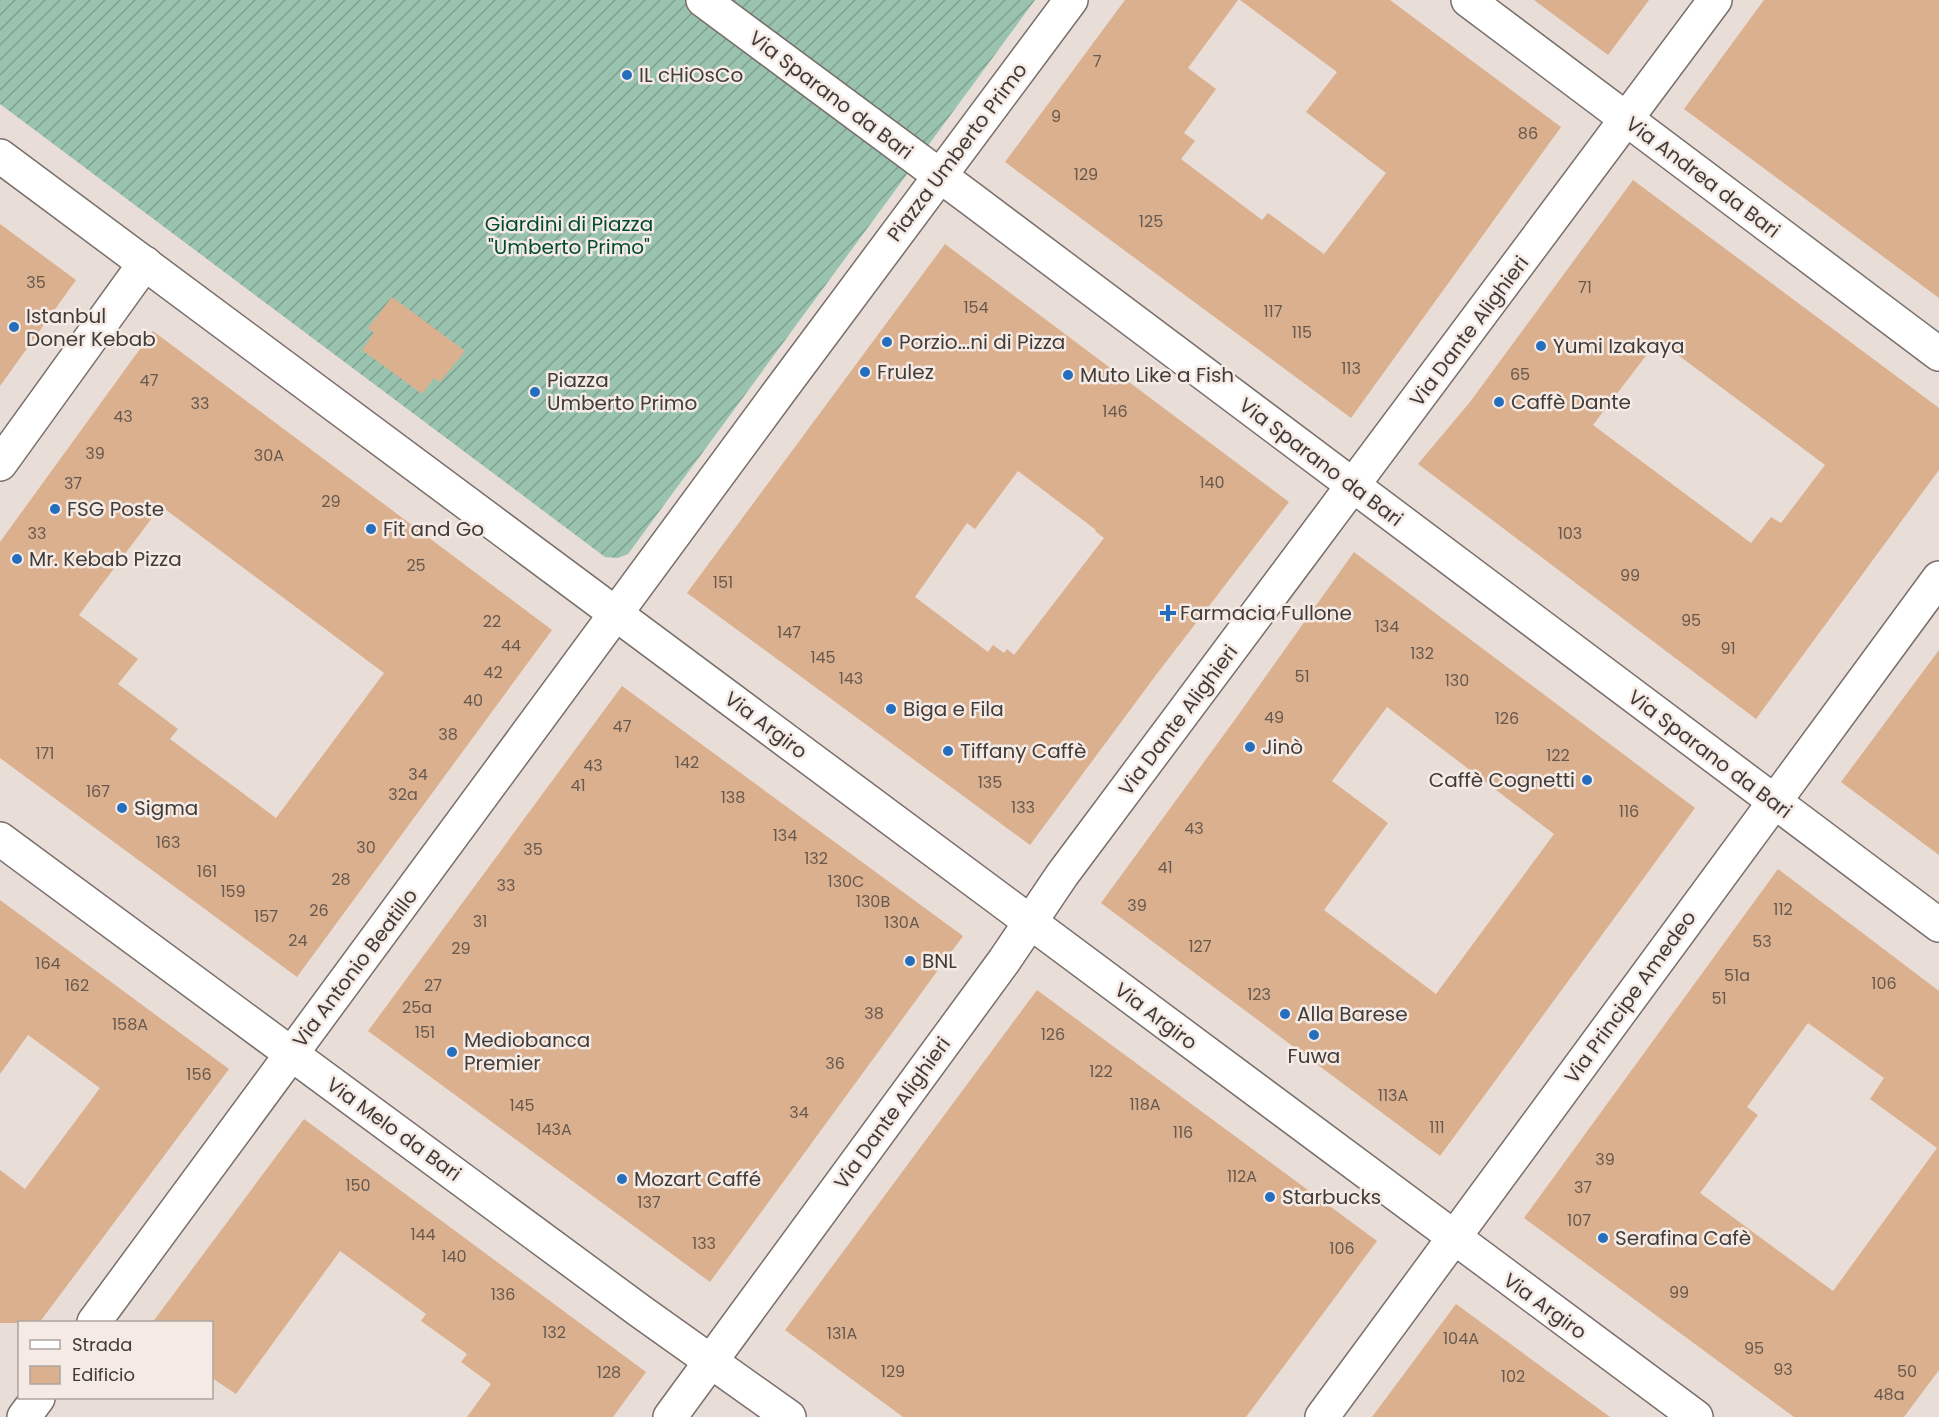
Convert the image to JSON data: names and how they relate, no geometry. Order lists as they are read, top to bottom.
{
  "streets": {
    "street": [
      "Via Sparano da Bari",
      "Piazza Umberto Primo",
      "Via Andrea da Bari",
      "Via Dante Alighieri",
      "Via Argiro",
      "Via Antonio Beatillo",
      "Via Principe Amedeo",
      "Via Melo da Bari"
    ]
  },
  "crossings": [
    ["Via Sparano da Bari", "Piazza Umberto Primo"],
    ["Via Sparano da Bari", "Via Dante Alighieri"],
    ["Via Sparano da Bari", "Via Principe Amedeo"],
    ["Piazza Umberto Primo", "Via Argiro"],
    ["Piazza Umberto Primo", "Via Antonio Beatillo"],
    ["Via Andrea da Bari", "Via Dante Alighieri"],
    ["Via Dante Alighieri", "Via Argiro"],
    ["Via Dante Alighieri", "Via Melo da Bari"],
    ["Via Argiro", "Via Antonio Beatillo"],
    ["Via Argiro", "Via Principe Amedeo"],
    ["Via Antonio Beatillo", "Via Melo da Bari"]
  ],
  "parks": ["Giardini di Piazza \"Umberto Primo\""],
  "places": {
    "other": [
      "IL cHiOsCo",
      "Istanbul Doner Kebab",
      "Porzio...ni di Pizza",
      "Yumi Izakaya",
      "Frulez",
      "Muto Like a Fish",
      "Piazza Umberto Primo",
      "Caffè Dante",
      "FSG Poste",
      "Fit and Go",
      "Mr. Kebab Pizza",
      "Biga e Fila",
      "Jinò",
      "Tiffany Caffè",
      "Caffè Cognetti",
      "Sigma",
      "BNL",
      "Alla Barese",
      "Fuwa",
      "Mediobanca Premier",
      "Mozart Caffé",
      "Starbucks",
      "Serafina Cafè"
    ],
    "health": ["Farmacia Fullone"]
  },
  "house_numbers": [
    "7",
    "9",
    "86",
    "129",
    "125",
    "35",
    "71",
    "154",
    "117",
    "115",
    "113",
    "65",
    "47",
    "33",
    "146",
    "43",
    "39",
    "30A",
    "140",
    "37",
    "29",
    "33",
    "103",
    "25",
    "99",
    "151",
    "95",
    "22",
    "134",
    "147",
    "44",
    "91",
    "132",
    "145",
    "42",
    "51",
    "143",
    "130",
    "40",
    "49",
    "126",
    "47",
    "38",
    "171",
    "122",
    "142",
    "43",
    "34",
    "135",
    "41",
    "167",
    "32a",
    "138",
    "133",
    "116",
    "43",
    "134",
    "163",
    "30",
    "35",
    "132",
    "41",
    "161",
    "28",
    "130C",
    "33",
    "159",
    "130B",
    "39",
    "112",
    "26",
    "157",
    "31",
    "130A",
    "24",
    "53",
    "127",
    "29",
    "164",
    "51a",
    "106",
    "162",
    "27",
    "123",
    "51",
    "25a",
    "38",
    "158A",
    "151",
    "126",
    "36",
    "122",
    "156",
    "113A",
    "118A",
    "145",
    "34",
    "111",
    "143A",
    "116",
    "39",
    "112A",
    "150",
    "37",
    "137",
    "107",
    "144",
    "133",
    "106",
    "140",
    "99",
    "136",
    "132",
    "131A",
    "104A",
    "95",
    "93",
    "129",
    "50",
    "128",
    "102",
    "48a"
  ],
  "legend": ["Strada", "Edificio"]
}
